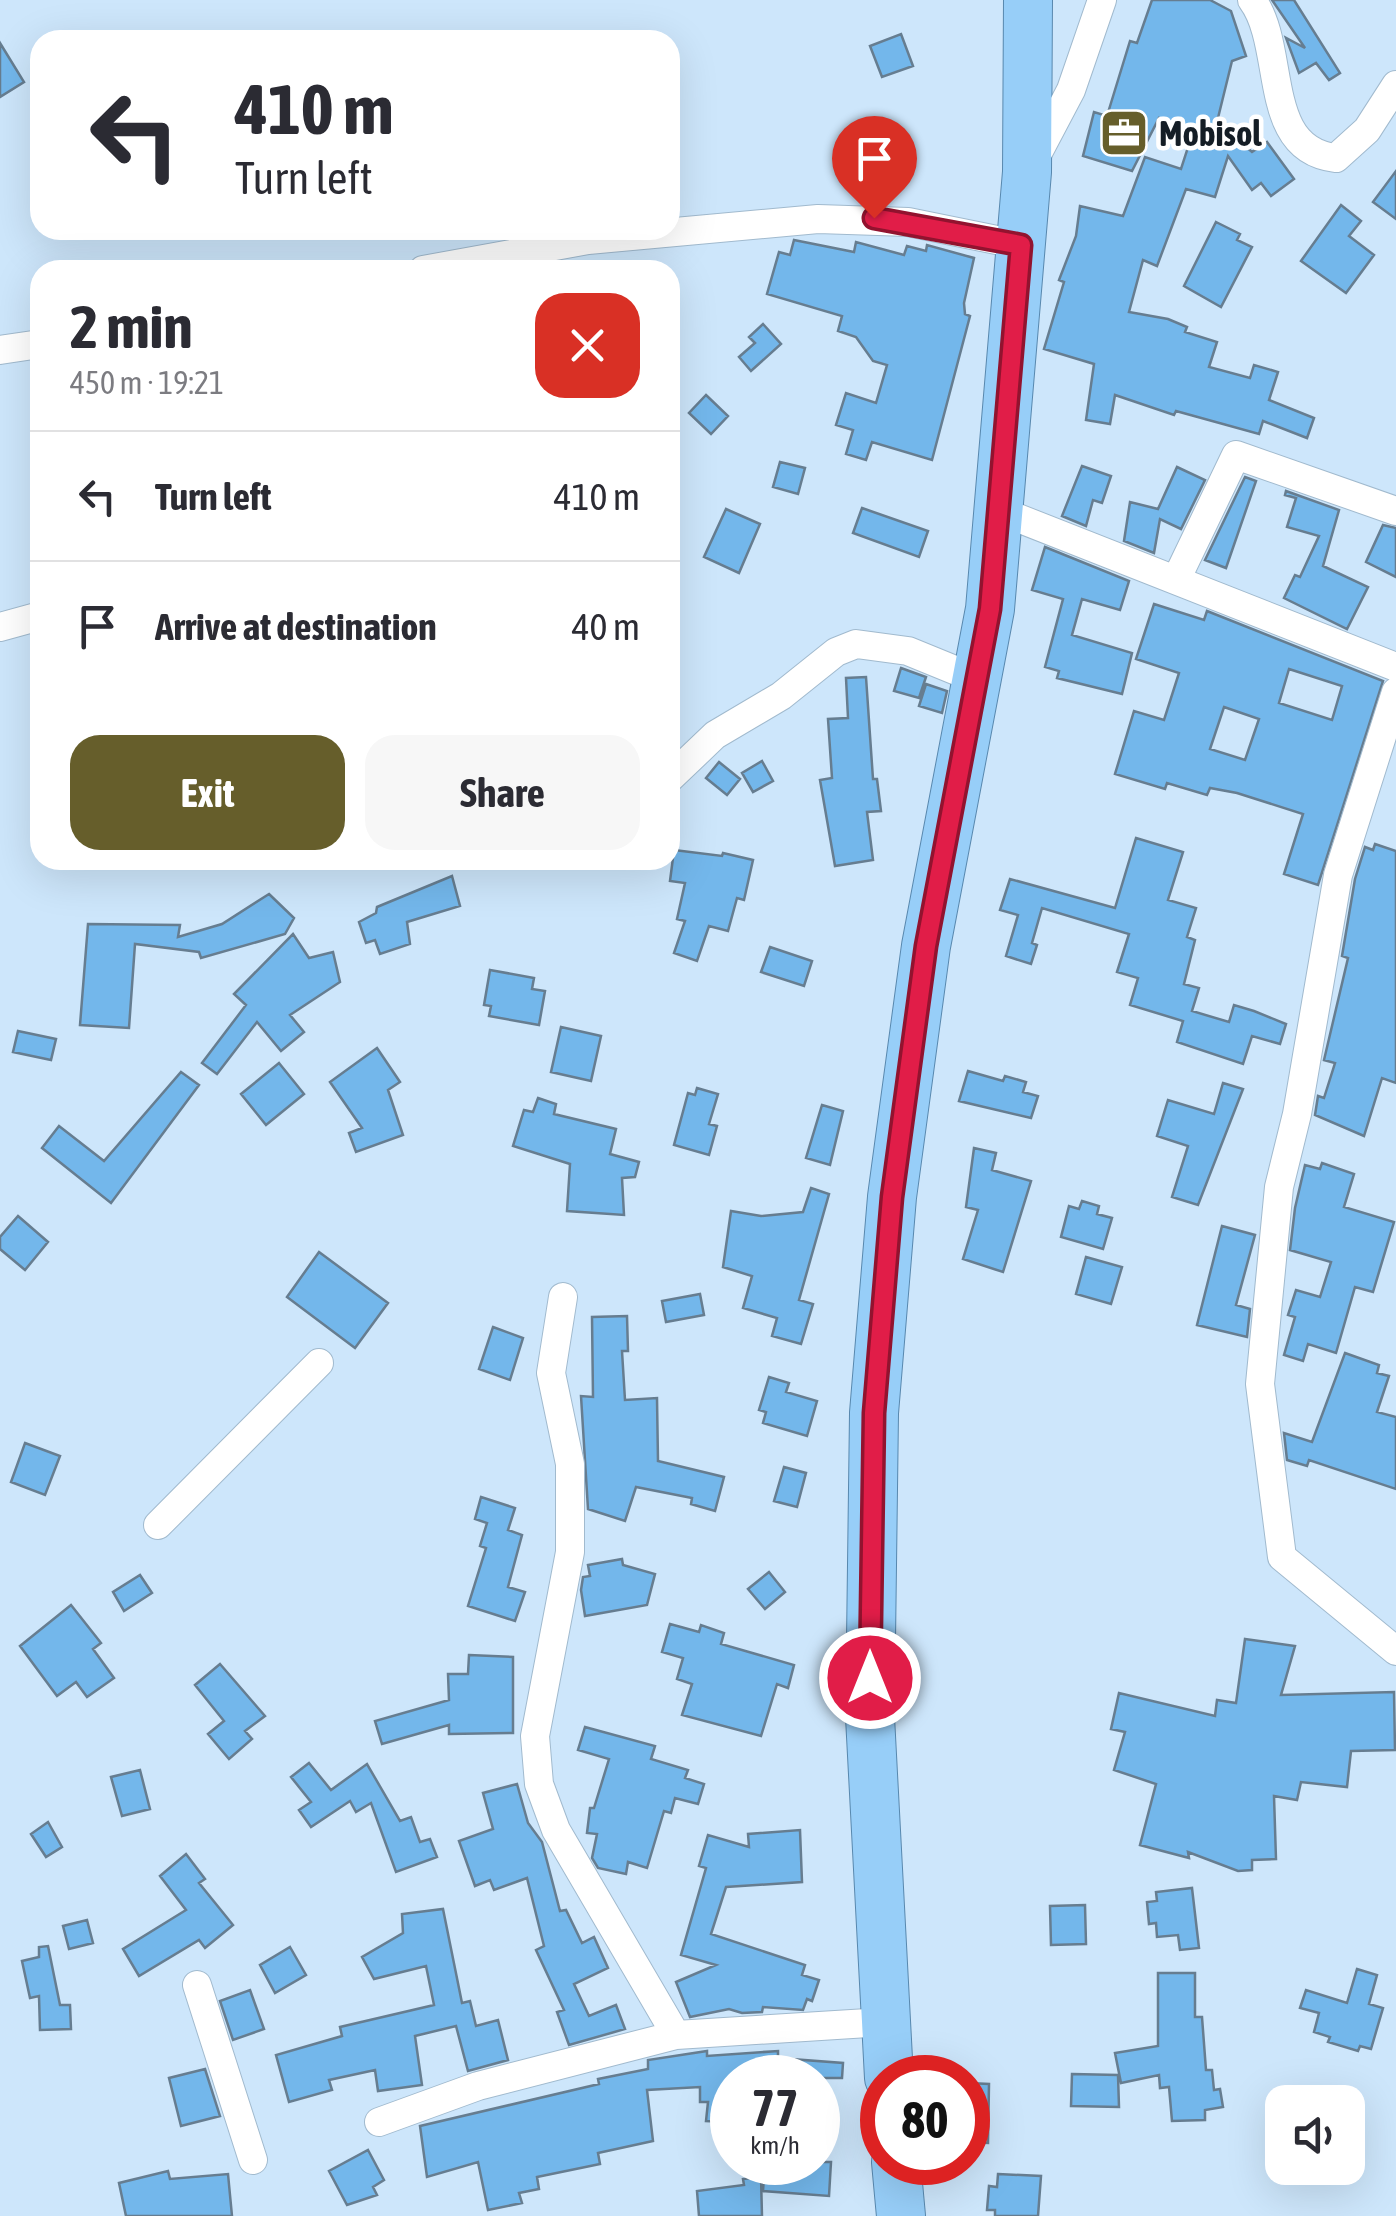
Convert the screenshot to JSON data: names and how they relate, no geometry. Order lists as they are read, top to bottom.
{
  "places": {
    "office": ["Mobisol"]
  },
  "page": {
    "turn": ["410 m", "Turn left"],
    "heading": ["2 min", "450 m · 19:21"],
    "list": [
      {
        "name": "Turn left",
        "value": "410 m"
      },
      {
        "name": "Arrive at destination",
        "value": "40 m"
      }
    ],
    "buttons": ["Exit", "Share"],
    "speed": "77 km/h",
    "limit": "80"
  }
}
